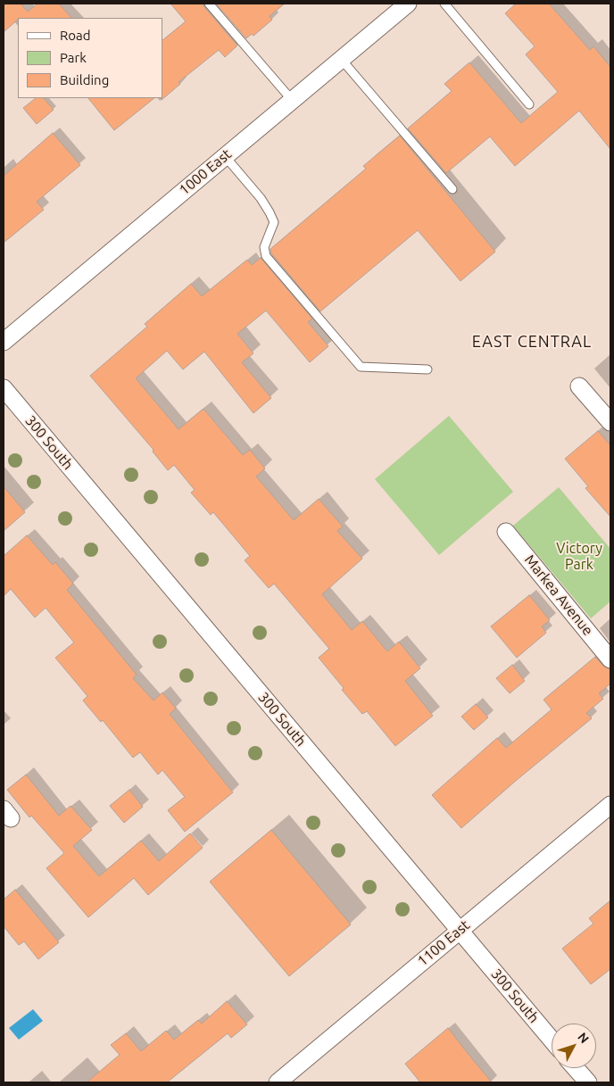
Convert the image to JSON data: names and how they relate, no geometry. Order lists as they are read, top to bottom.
{
  "streets": {
    "street": [
      "1000 East",
      "300 South",
      "Markea Avenue",
      "1100 East"
    ]
  },
  "crossings": [
    ["300 South", "1100 East"]
  ],
  "districts": ["EAST CENTRAL"],
  "parks": ["Victory Park"],
  "legend": ["Road", "Park", "Building"],
  "north": "top right"
}
